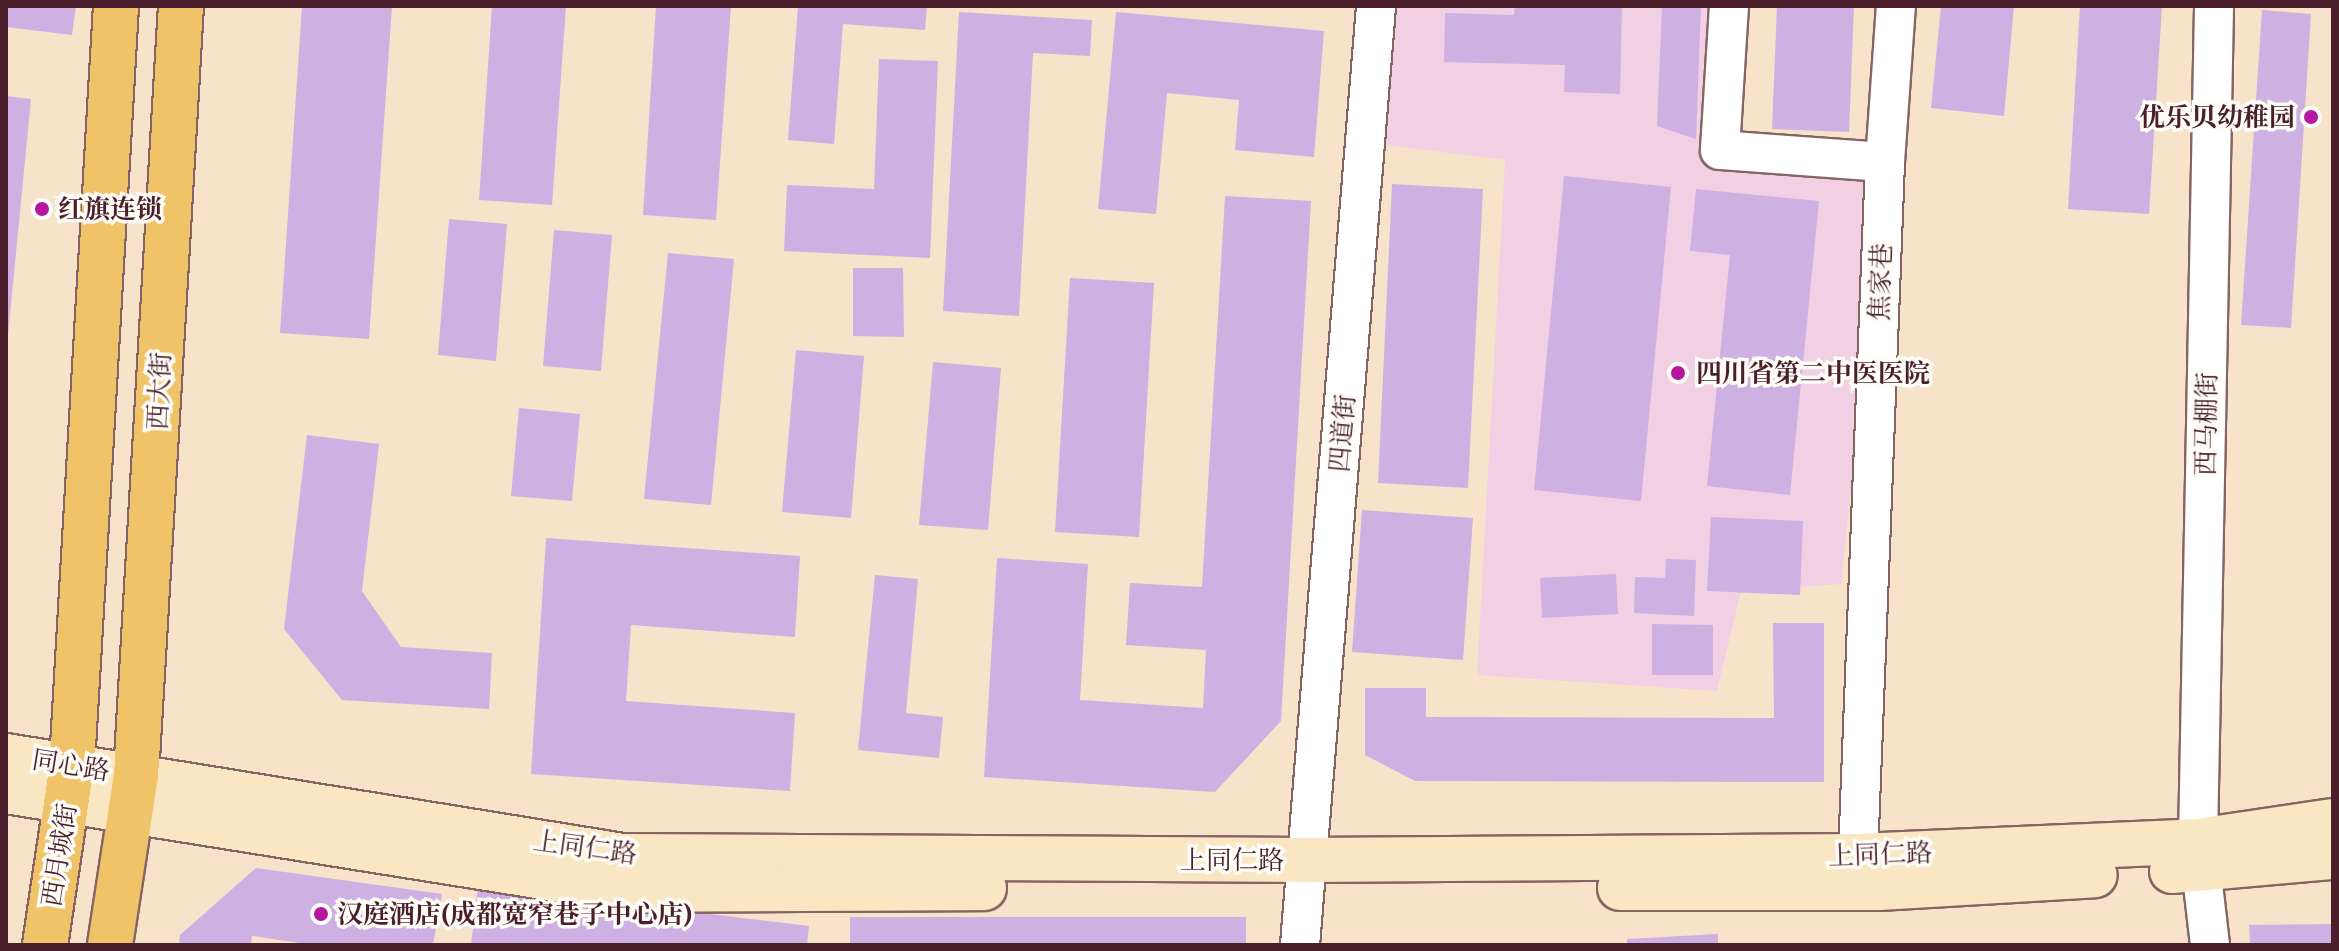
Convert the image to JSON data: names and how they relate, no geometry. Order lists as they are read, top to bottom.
{
  "streets": {
    "main road": ["西大街", "西月城街"],
    "street": [
      "焦家巷",
      "西马棚街",
      "四道街",
      "同心路",
      "上同仁路"
    ]
  },
  "crossings": [
    ["焦家巷", "上同仁路"],
    ["西大街", "同心路"],
    ["西大街", "上同仁路"],
    ["西马棚街", "上同仁路"],
    ["四道街", "上同仁路"],
    ["同心路", "上同仁路"],
    ["同心路", "西月城街"]
  ],
  "places": [
    "优乐贝幼稚园",
    "红旗连锁",
    "四川省第二中医医院",
    "汉庭酒店(成都宽窄巷子中心店)"
  ]
}
